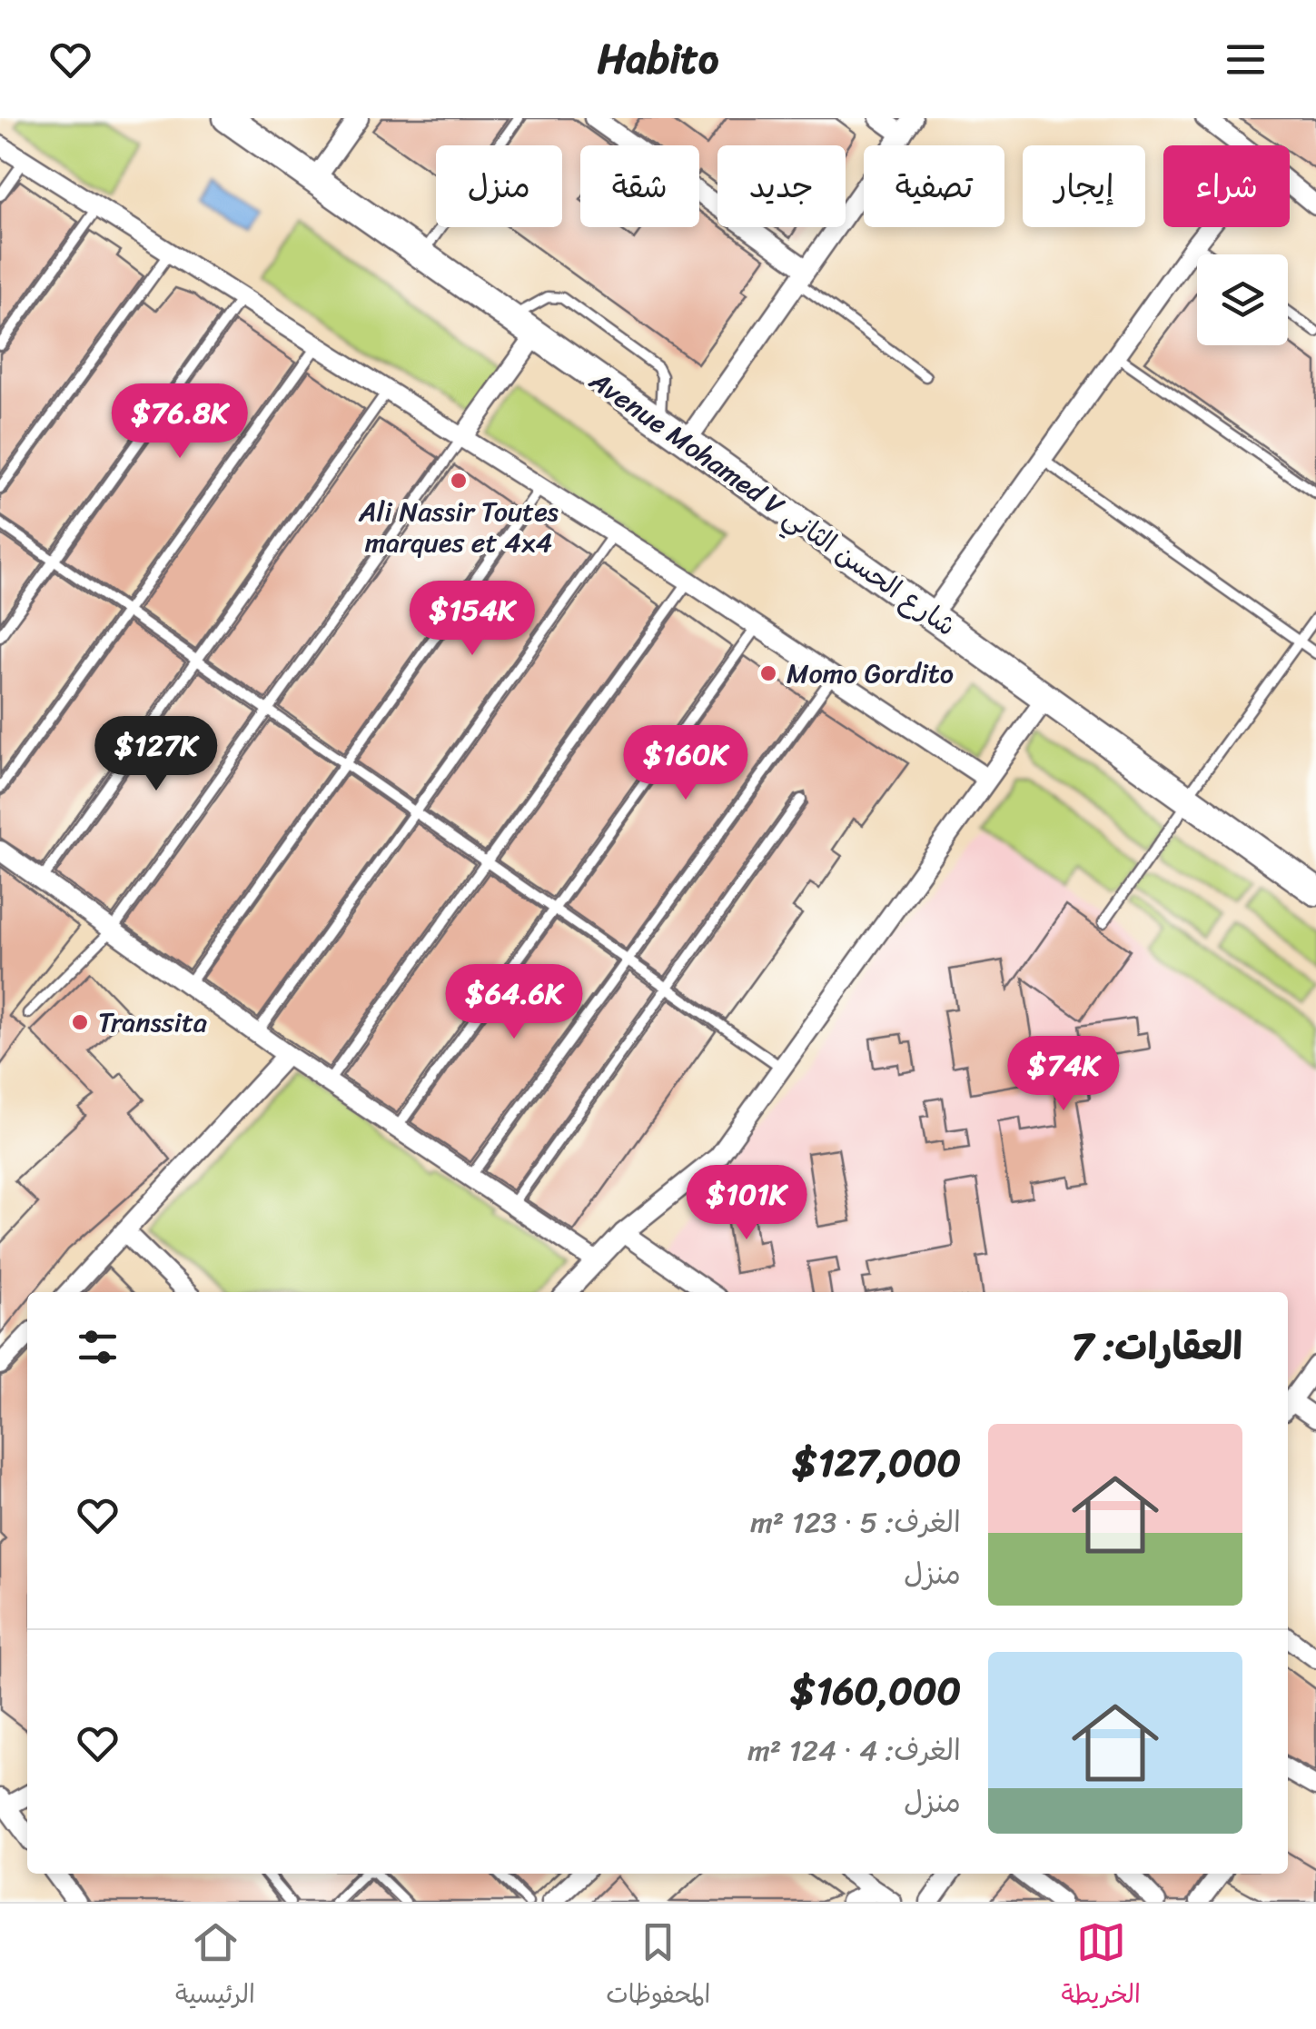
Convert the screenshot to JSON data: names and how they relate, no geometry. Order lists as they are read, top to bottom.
{
  "streets": {
    "main road": ["Avenue Mohamed V شارع الحسن الثاني"]
  },
  "places": ["Ali Nassir Toutes marques et 4x4", "Momo Gordito", "Transsita"],
  "page": {
    "header": "Habito",
    "chip": [
      "شراء",
      "إيجار",
      "تصفية",
      "جديد",
      "شقة",
      "منزل"
    ],
    "price": [
      "$76.8K",
      "$154K",
      "$127K",
      "$160K",
      "$64.6K",
      "$74K",
      "$101K"
    ],
    "heading": "العقارات: 7",
    "list": [
      {
        "name": "$127,000",
        "note": "الغرف: 5 · 123 m² · منزل"
      },
      {
        "name": "$160,000",
        "note": "الغرف: 4 · 124 m² · منزل"
      }
    ],
    "tabs": ["الخريطة", "المحفوظات", "الرئيسية"]
  }
}
